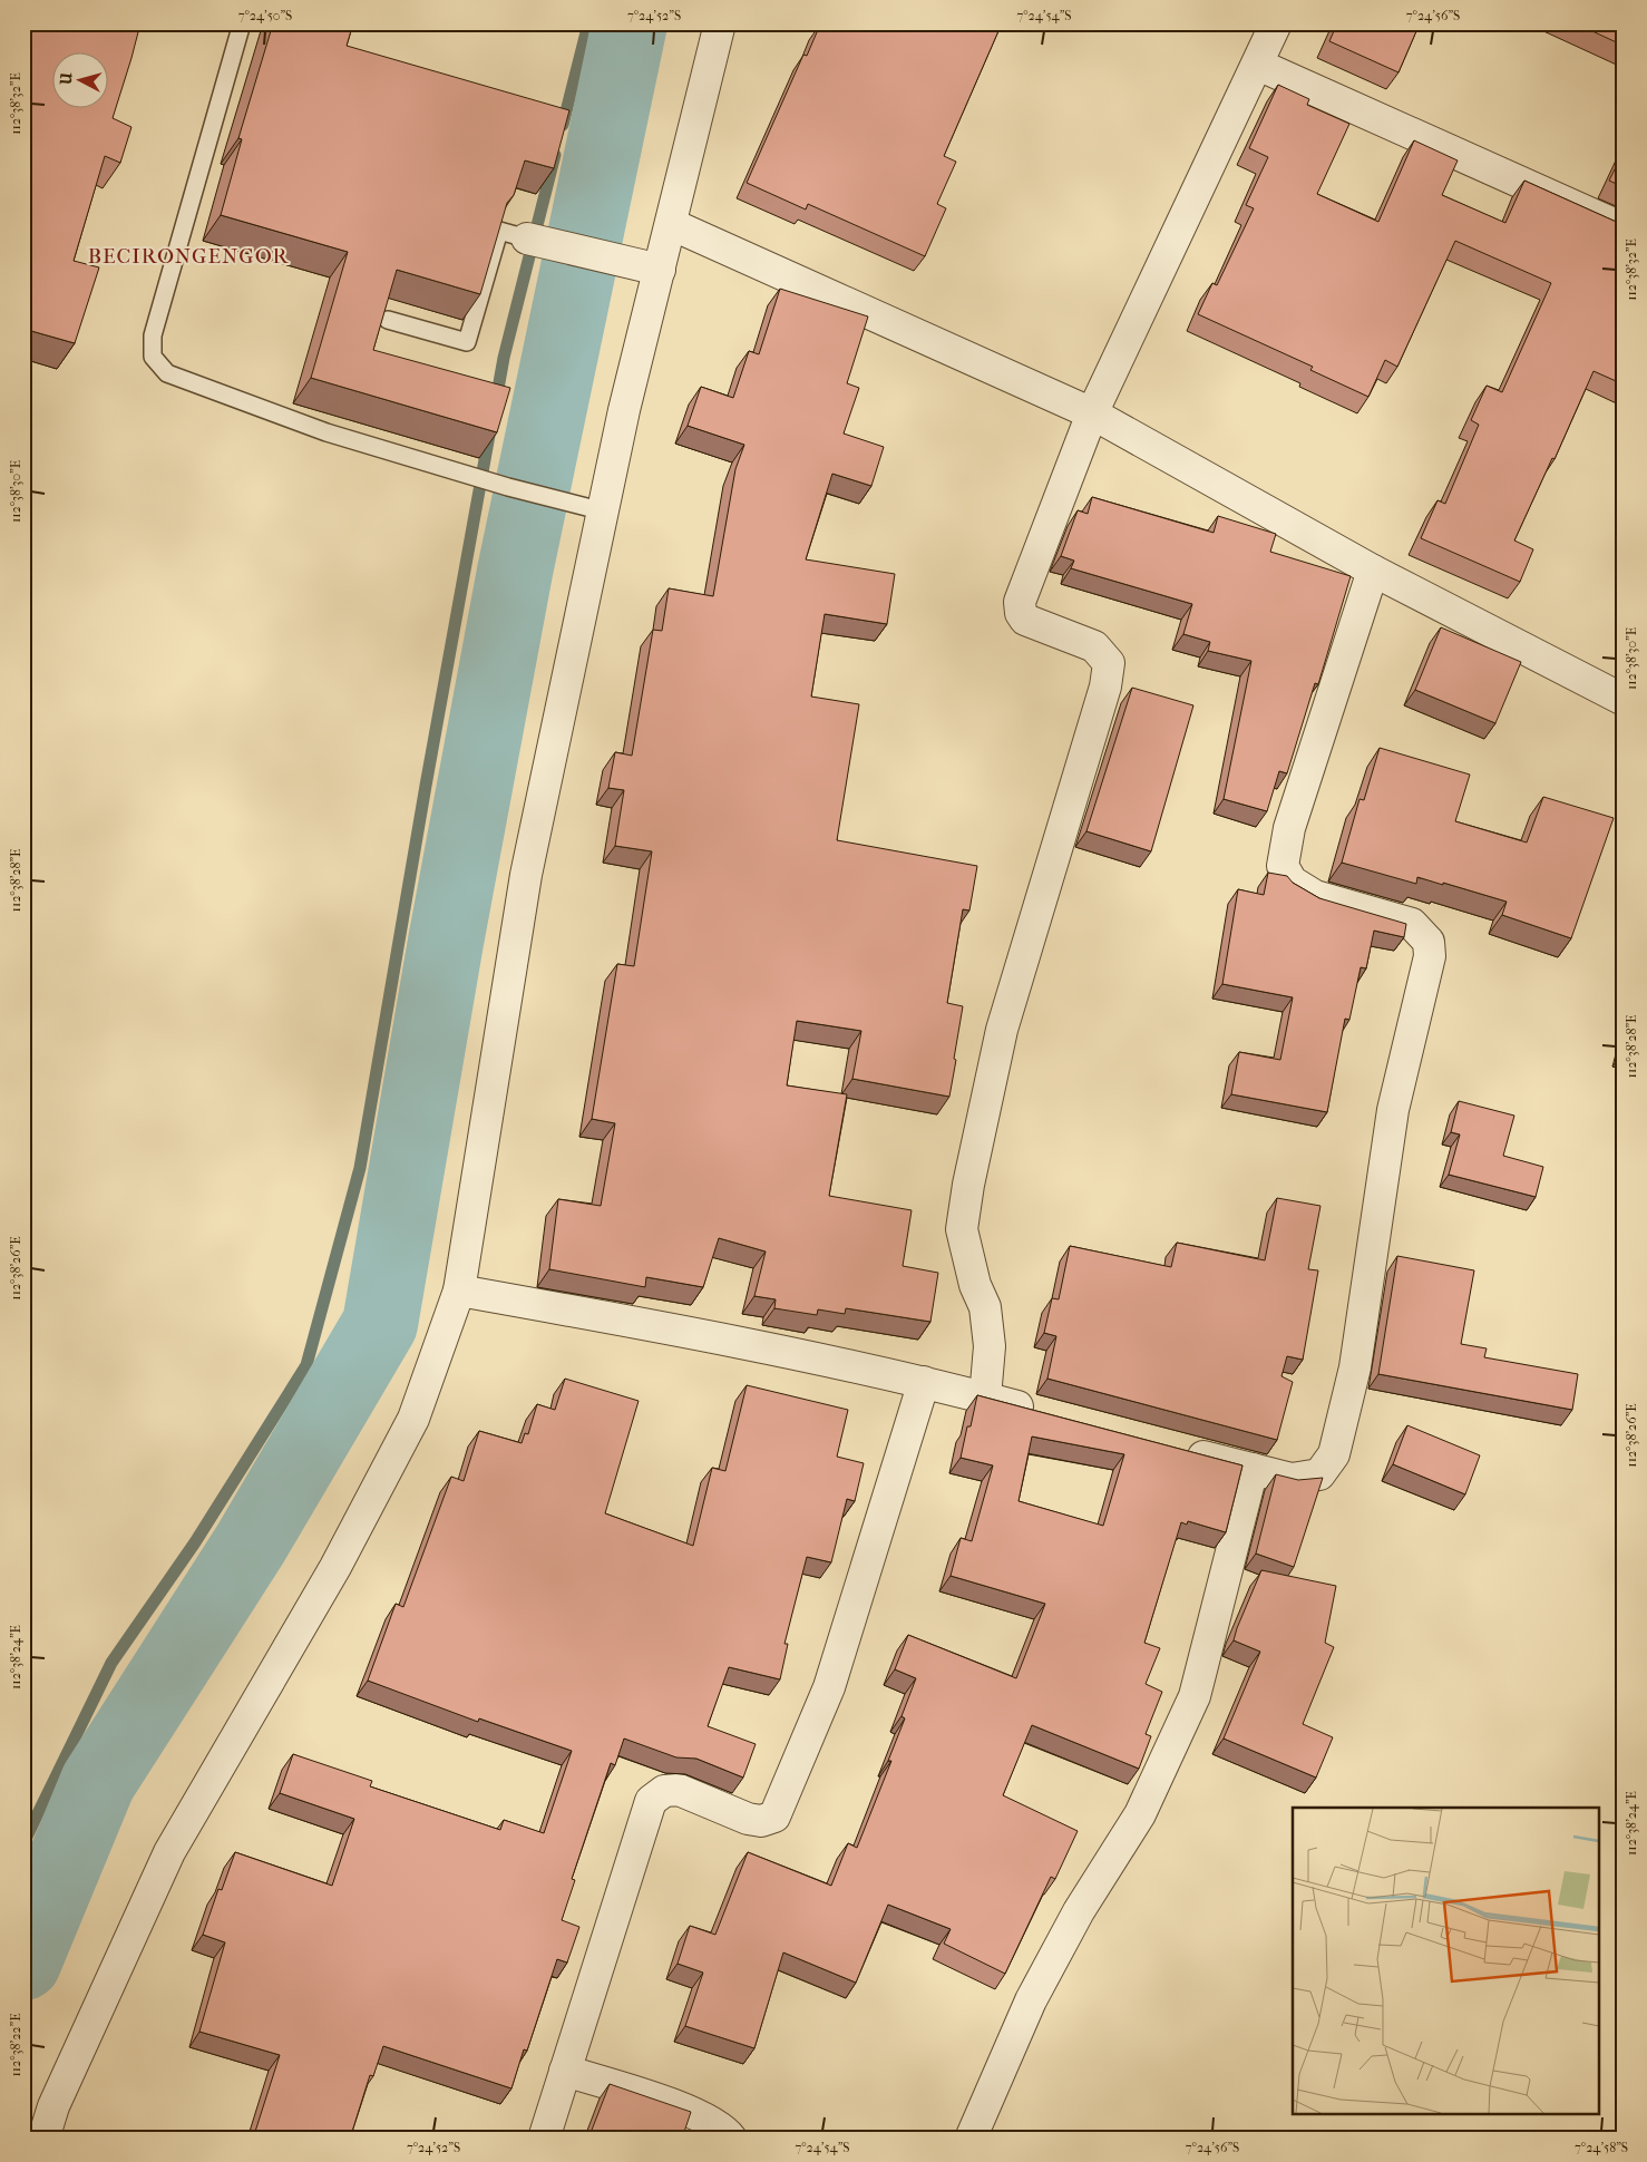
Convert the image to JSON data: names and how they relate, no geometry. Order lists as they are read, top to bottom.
{
  "districts": ["BECIRONGENGOR"],
  "north": "left",
  "coordinates": [
    "7°24'50\"S",
    "7°24'52\"S",
    "7°24'54\"S",
    "7°24'56\"S",
    "112°38'32\"E",
    "112°38'30\"E",
    "112°38'28\"E",
    "112°38'26\"E",
    "112°38'24\"E",
    "112°38'22\"E",
    "7°24'58\"S"
  ]
}
